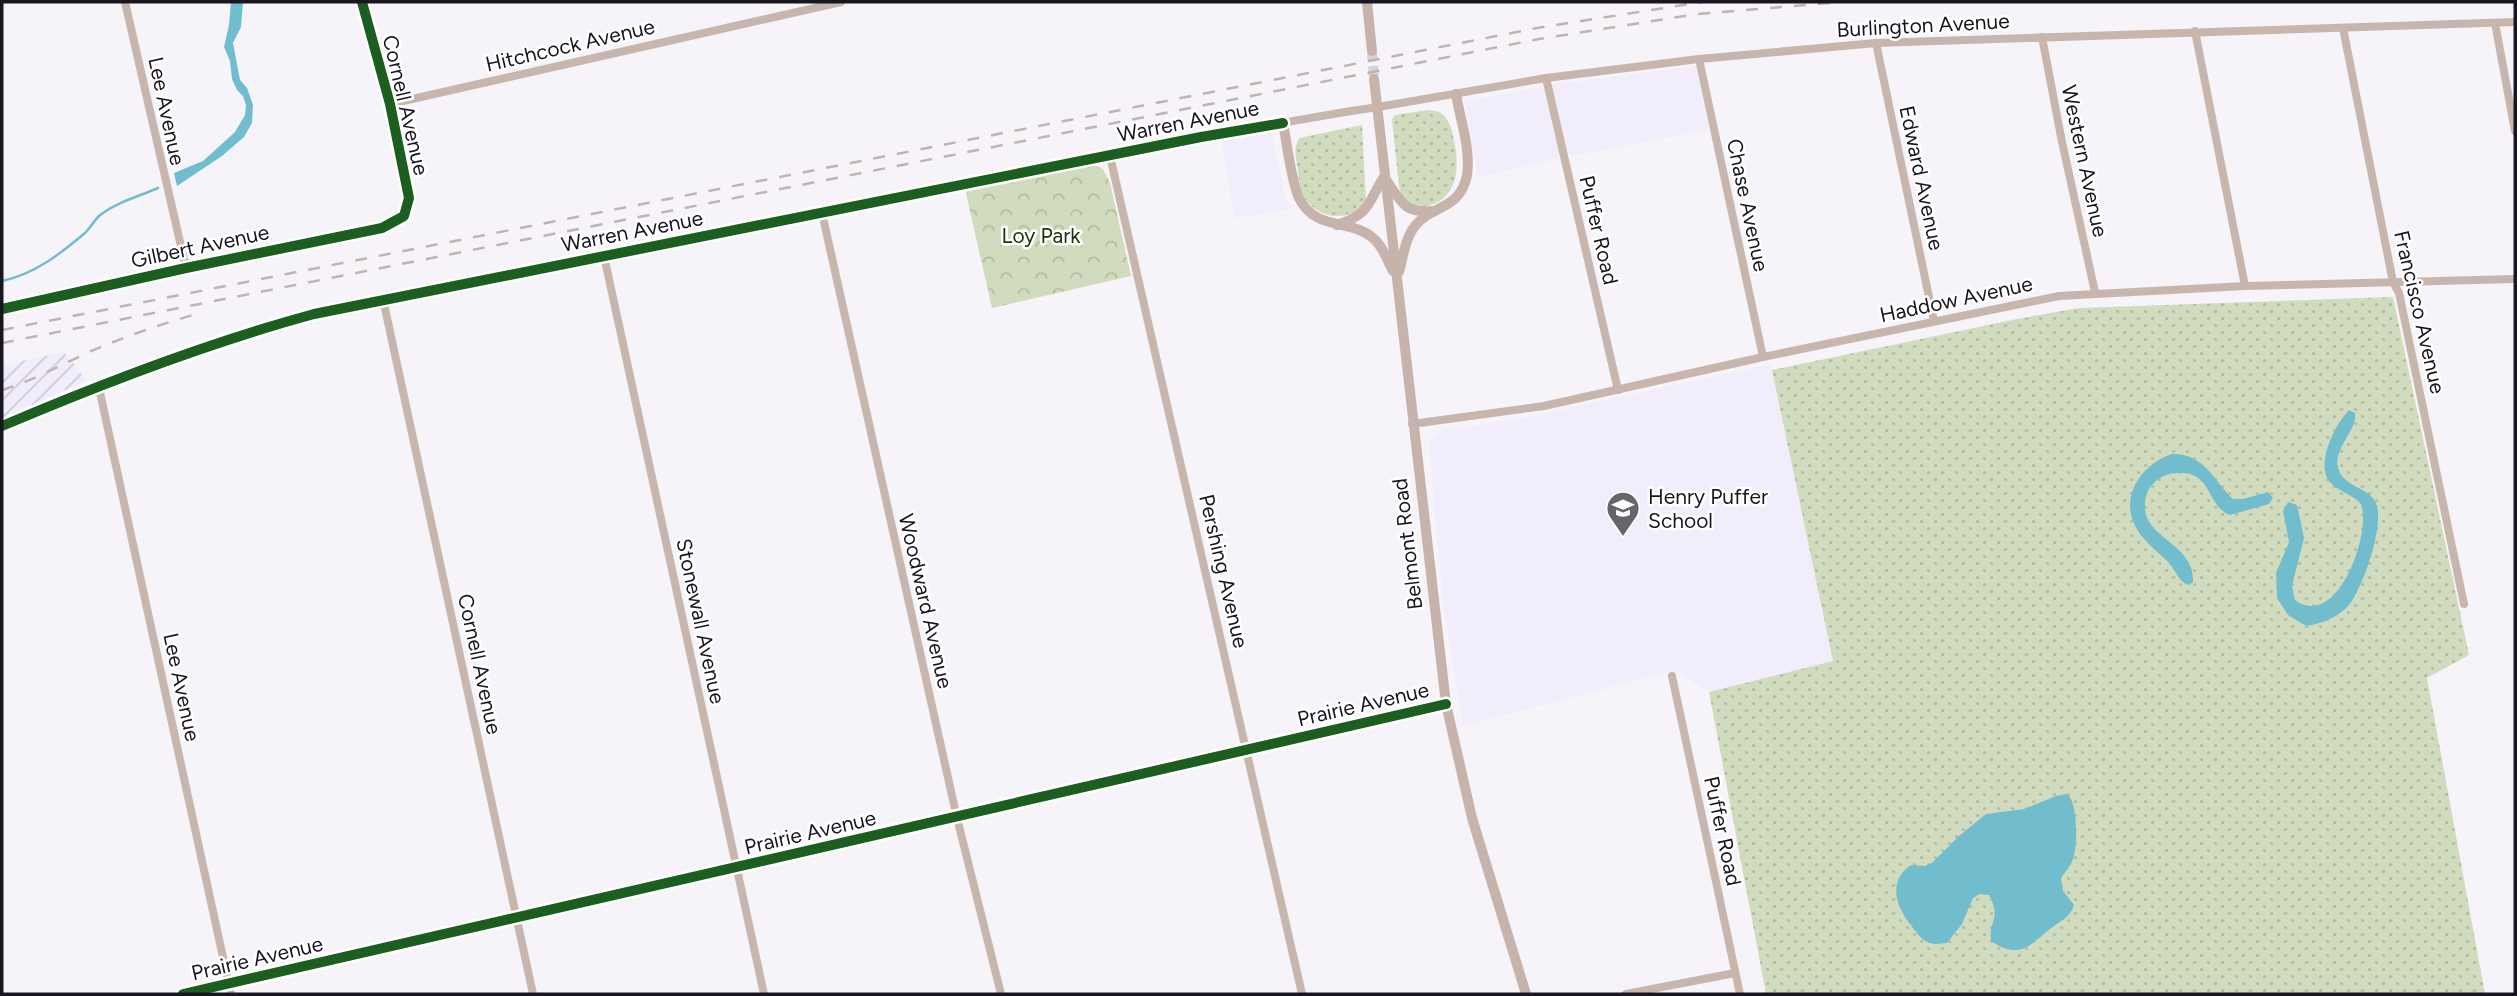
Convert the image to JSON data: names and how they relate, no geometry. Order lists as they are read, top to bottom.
{
  "streets": {
    "main road": ["Belmont Road"],
    "street": [
      "Burlington Avenue",
      "Hitchcock Avenue",
      "Cornell Avenue",
      "Lee Avenue",
      "Warren Avenue",
      "Western Avenue",
      "Edward Avenue",
      "Chase Avenue",
      "Puffer Road",
      "Gilbert Avenue",
      "Haddow Avenue",
      "Francisco Avenue",
      "Pershing Avenue",
      "Woodward Avenue",
      "Stonewall Avenue",
      "Prairie Avenue"
    ]
  },
  "crossings": [
    ["Burlington Avenue", "Warren Avenue"],
    ["Burlington Avenue", "Western Avenue"],
    ["Burlington Avenue", "Edward Avenue"],
    ["Burlington Avenue", "Chase Avenue"],
    ["Burlington Avenue", "Puffer Road"],
    ["Burlington Avenue", "Francisco Avenue"],
    ["Hitchcock Avenue", "Cornell Avenue"],
    ["Cornell Avenue", "Warren Avenue"],
    ["Cornell Avenue", "Gilbert Avenue"],
    ["Cornell Avenue", "Prairie Avenue"],
    ["Lee Avenue", "Warren Avenue"],
    ["Lee Avenue", "Gilbert Avenue"],
    ["Lee Avenue", "Prairie Avenue"],
    ["Warren Avenue", "Pershing Avenue"],
    ["Warren Avenue", "Woodward Avenue"],
    ["Warren Avenue", "Stonewall Avenue"],
    ["Western Avenue", "Haddow Avenue"],
    ["Edward Avenue", "Haddow Avenue"],
    ["Chase Avenue", "Haddow Avenue"],
    ["Puffer Road", "Haddow Avenue"],
    ["Haddow Avenue", "Francisco Avenue"],
    ["Haddow Avenue", "Belmont Road"],
    ["Belmont Road", "Prairie Avenue"],
    ["Pershing Avenue", "Prairie Avenue"],
    ["Woodward Avenue", "Prairie Avenue"],
    ["Stonewall Avenue", "Prairie Avenue"]
  ],
  "parks": ["Loy Park"],
  "places": {
    "school or university": ["Henry Puffer School"]
  }
}
